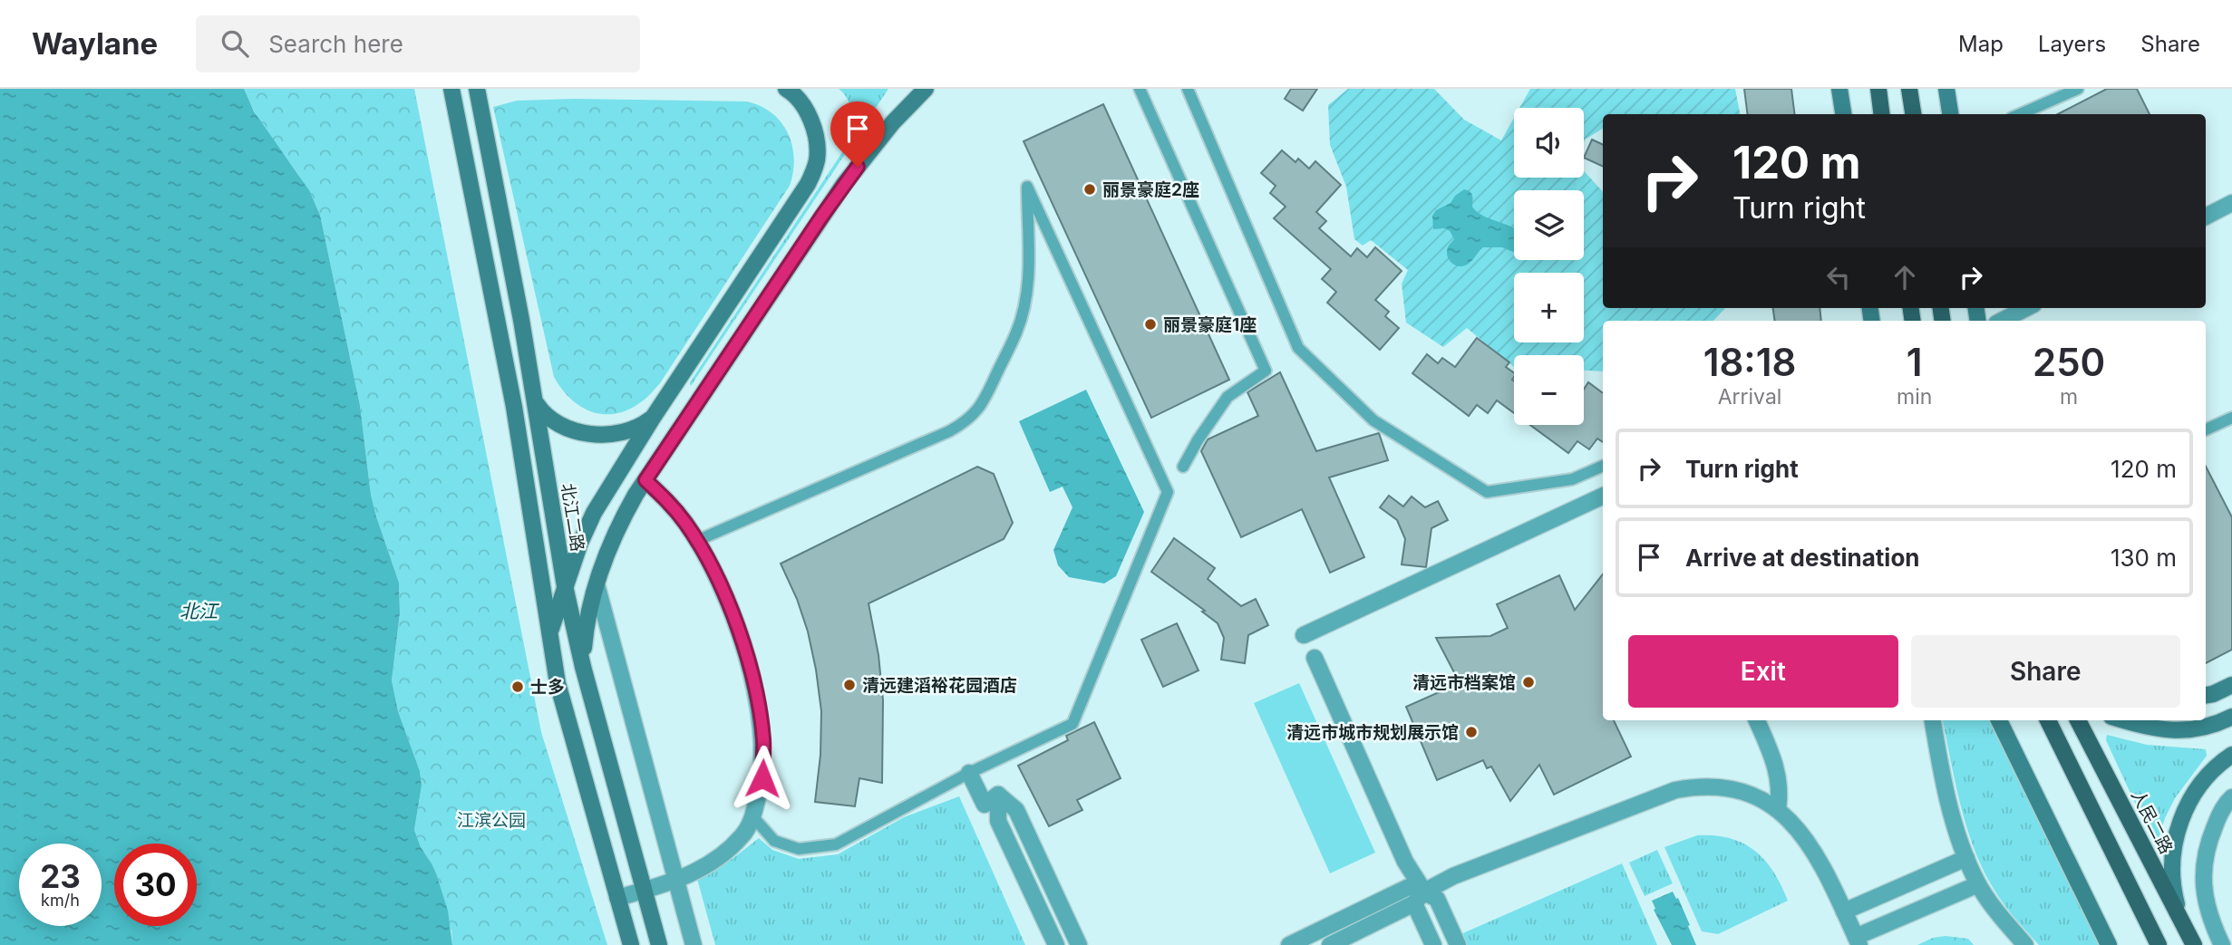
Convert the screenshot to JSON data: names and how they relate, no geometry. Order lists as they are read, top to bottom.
{
  "streets": {
    "main road": ["北江二路", "人民二路"]
  },
  "water": ["北江"],
  "parks": ["江滨公园"],
  "places": [
    "丽景豪庭2座",
    "丽景豪庭1座",
    "清远市档案馆",
    "清远建滔裕花园酒店",
    "士多",
    "清远市城市规划展示馆"
  ],
  "page": {
    "header": "Waylane",
    "search": "Search here",
    "nav": ["Map", "Layers", "Share"],
    "map_buttons": ["+", "−"],
    "turn": ["120 m", "Turn right"],
    "eta": [
      "18:18",
      "Arrival",
      "1",
      "min",
      "250",
      "m"
    ],
    "list": [
      {
        "name": "Turn right",
        "value": "120 m"
      },
      {
        "name": "Arrive at destination",
        "value": "130 m"
      }
    ],
    "buttons": ["Exit", "Share"],
    "speed": "23 km/h",
    "limit": "30"
  }
}
